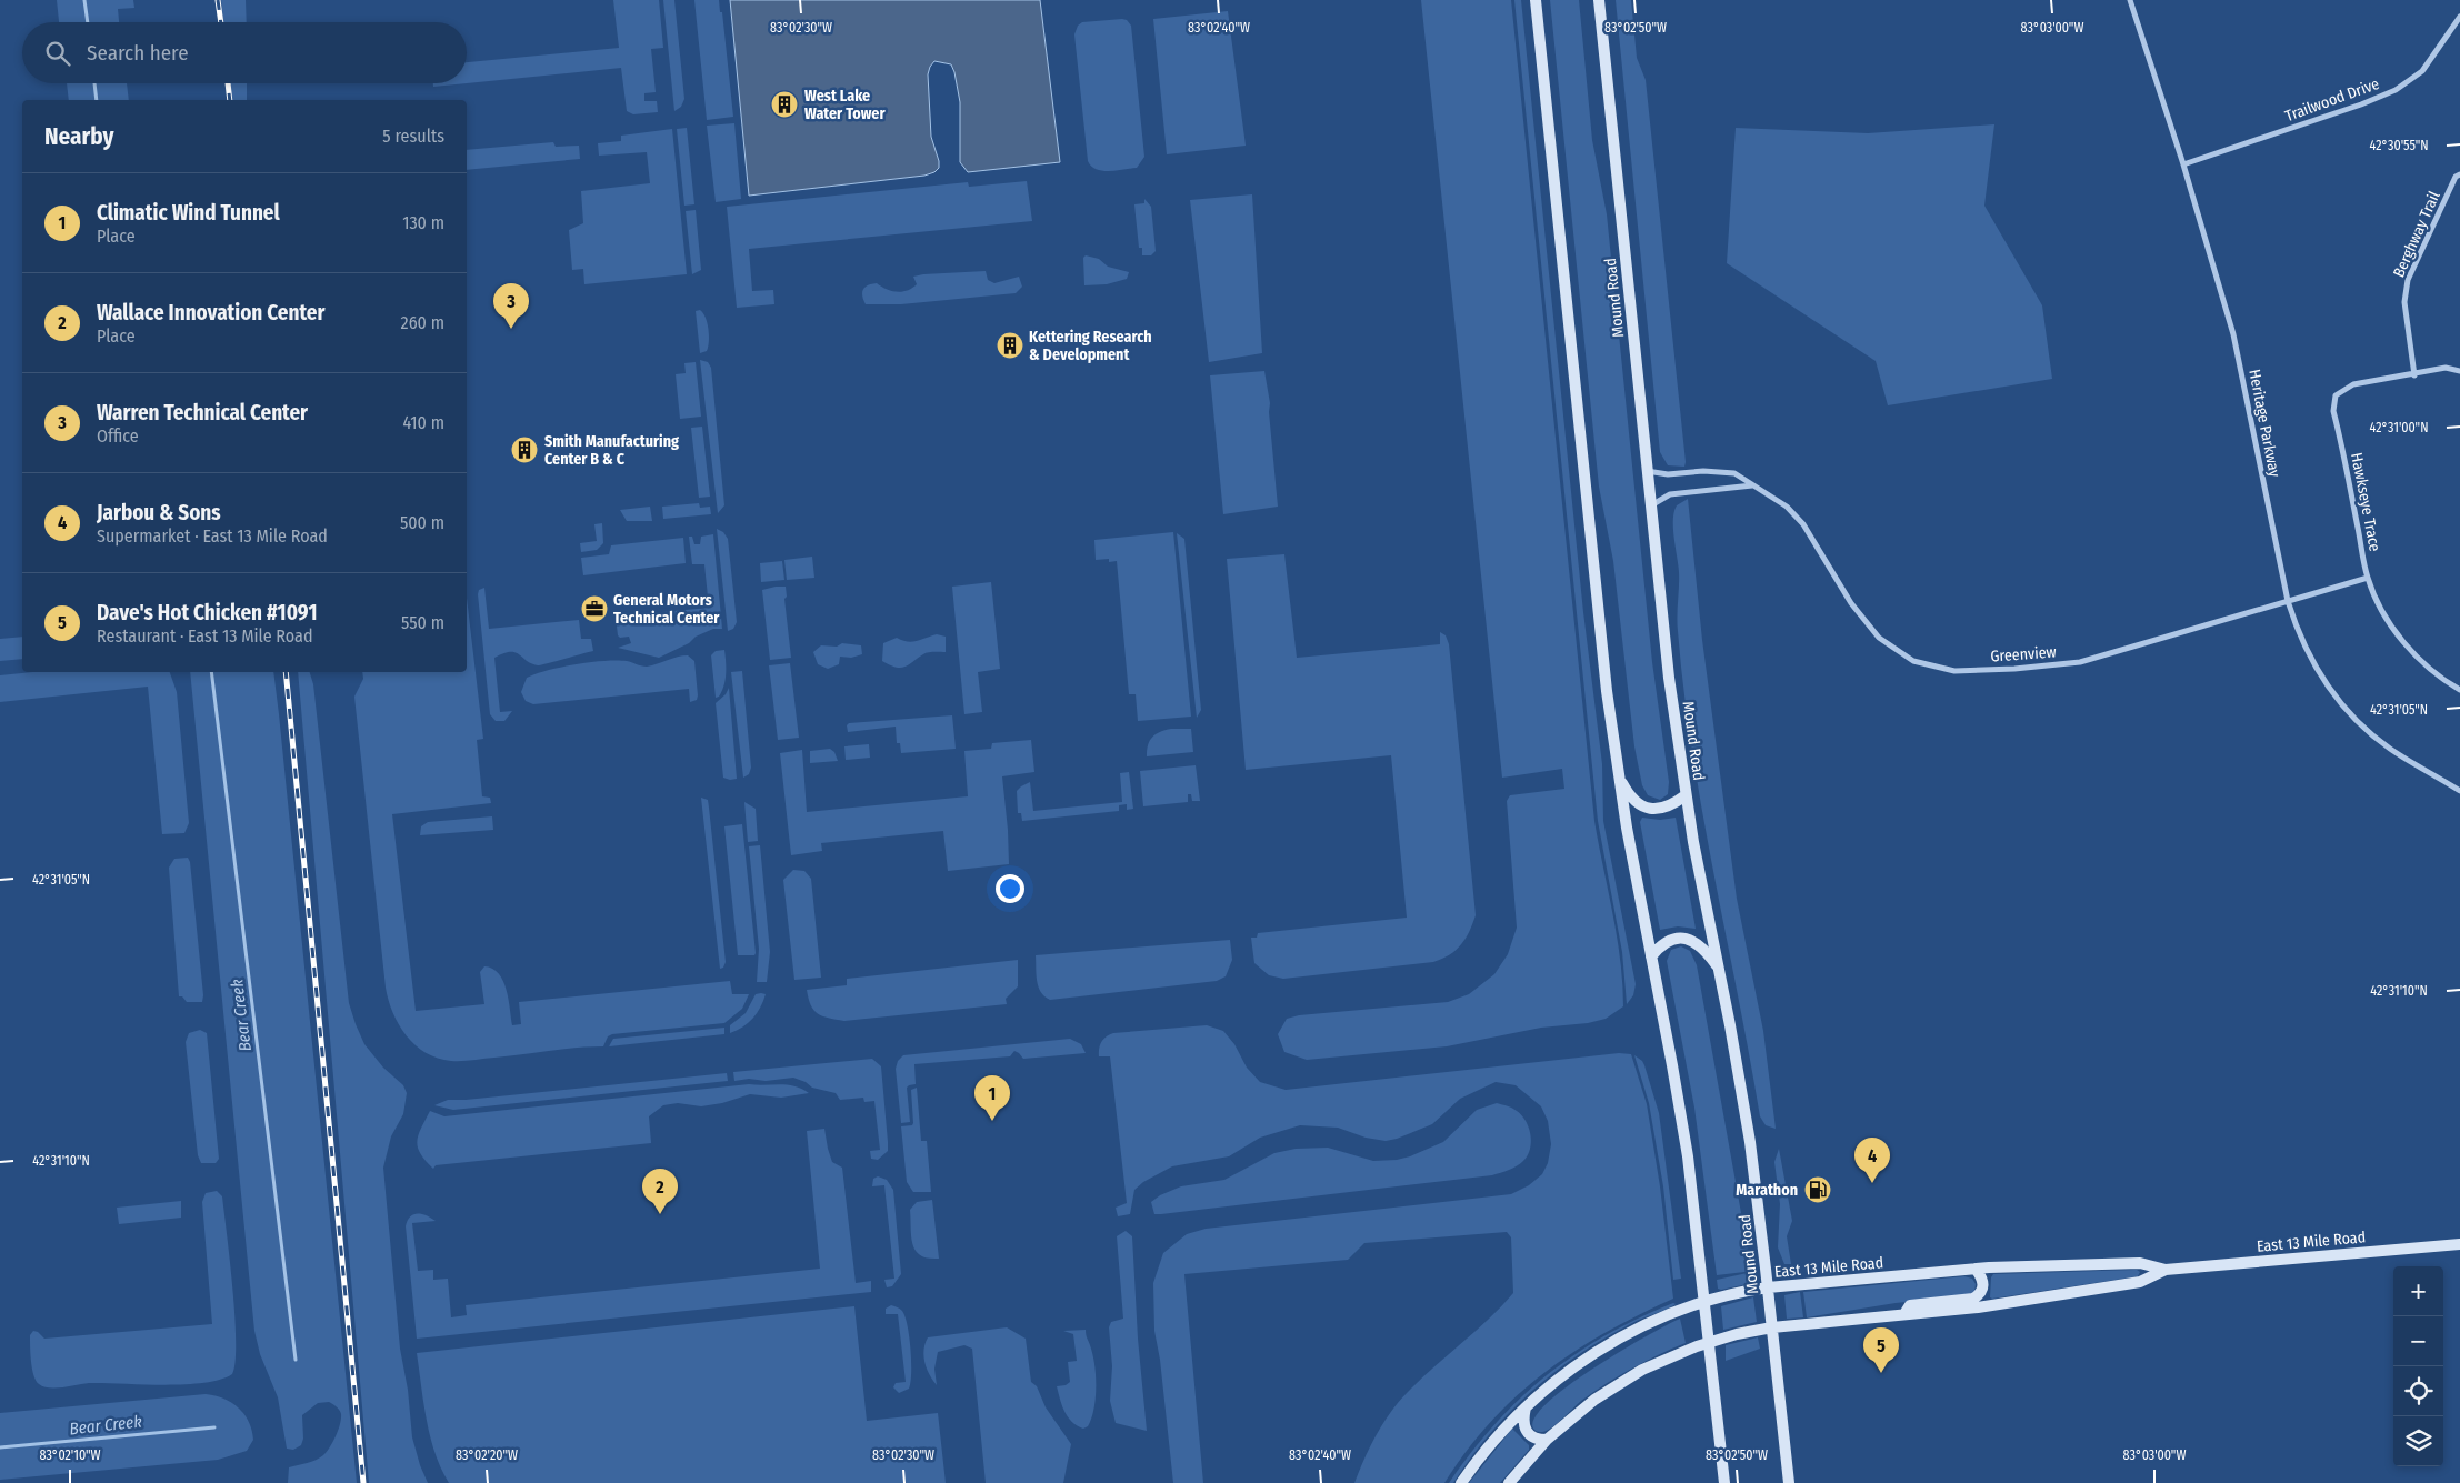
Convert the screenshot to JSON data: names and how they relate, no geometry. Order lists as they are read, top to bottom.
{
  "streets": {
    "main road": ["Mound Road", "East 13 Mile Road"],
    "street": [
      "Trailwood Drive",
      "Berghway Trail",
      "Heritage Parkway",
      "Hawkseye Trace",
      "Greenview"
    ]
  },
  "crossings": [
    ["Trailwood Drive", "Heritage Parkway"],
    ["Berghway Trail", "Hawkseye Trace"],
    ["Mound Road", "Greenview"],
    ["Mound Road", "East 13 Mile Road"],
    ["Heritage Parkway", "Greenview"],
    ["Hawkseye Trace", "Greenview"]
  ],
  "water": ["Bear Creek"],
  "places": {
    "building": ["West Lake Water Tower", "Kettering Research & Development", "Smith Manufacturing Center B & C"],
    "office": ["General Motors Technical Center"],
    "fuel station": ["Marathon"]
  },
  "page": {
    "search": "Search here",
    "heading": ["Nearby", "5 results"],
    "list": [
      {
        "mark": "1",
        "name": "Climatic Wind Tunnel",
        "note": "Place",
        "value": "130 m"
      },
      {
        "mark": "2",
        "name": "Wallace Innovation Center",
        "note": "Place",
        "value": "260 m"
      },
      {
        "mark": "3",
        "name": "Warren Technical Center",
        "note": "Office",
        "value": "410 m"
      },
      {
        "mark": "4",
        "name": "Jarbou & Sons",
        "note": "Supermarket · East 13 Mile Road",
        "value": "500 m"
      },
      {
        "mark": "5",
        "name": "Dave's Hot Chicken #1091",
        "note": "Restaurant · East 13 Mile Road",
        "value": "550 m"
      }
    ],
    "pins": [
      "3",
      "1",
      "4",
      "2",
      "5"
    ],
    "map_buttons": ["+", "−"]
  },
  "coordinates": [
    "83°02'30\"W",
    "83°02'40\"W",
    "83°02'50\"W",
    "83°03'00\"W",
    "42°30'55\"N",
    "42°31'00\"N",
    "42°31'05\"N",
    "42°31'10\"N",
    "83°02'10\"W",
    "83°02'20\"W"
  ]
}
